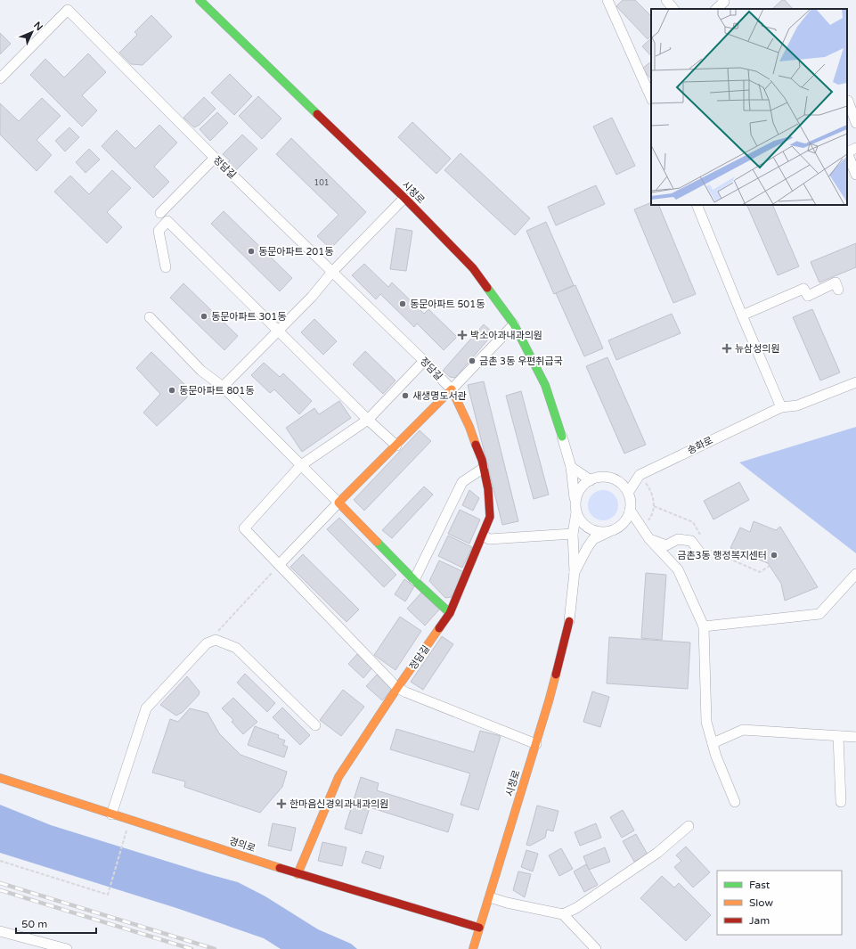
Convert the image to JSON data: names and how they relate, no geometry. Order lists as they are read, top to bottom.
{
  "streets": {
    "street": [
      "정담길",
      "시청로",
      "송화로",
      "경의로"
    ]
  },
  "crossings": [
    ["정담길", "경의로"],
    ["시청로", "경의로"]
  ],
  "places": {
    "other": [
      "동문아파트 201동",
      "동문아파트 501동",
      "동문아파트 301동",
      "금촌 3동 우편취급국",
      "동문아파트 801동",
      "새생명도서관",
      "금촌3동 행정복지센터"
    ],
    "health": ["박소아과내과의원", "뉴삼성의원", "한마음신경외과내과의원"]
  },
  "house_numbers": ["101"],
  "legend": ["Fast", "Slow", "Jam"],
  "scale_bar": "50 m",
  "north": "top right"
}
